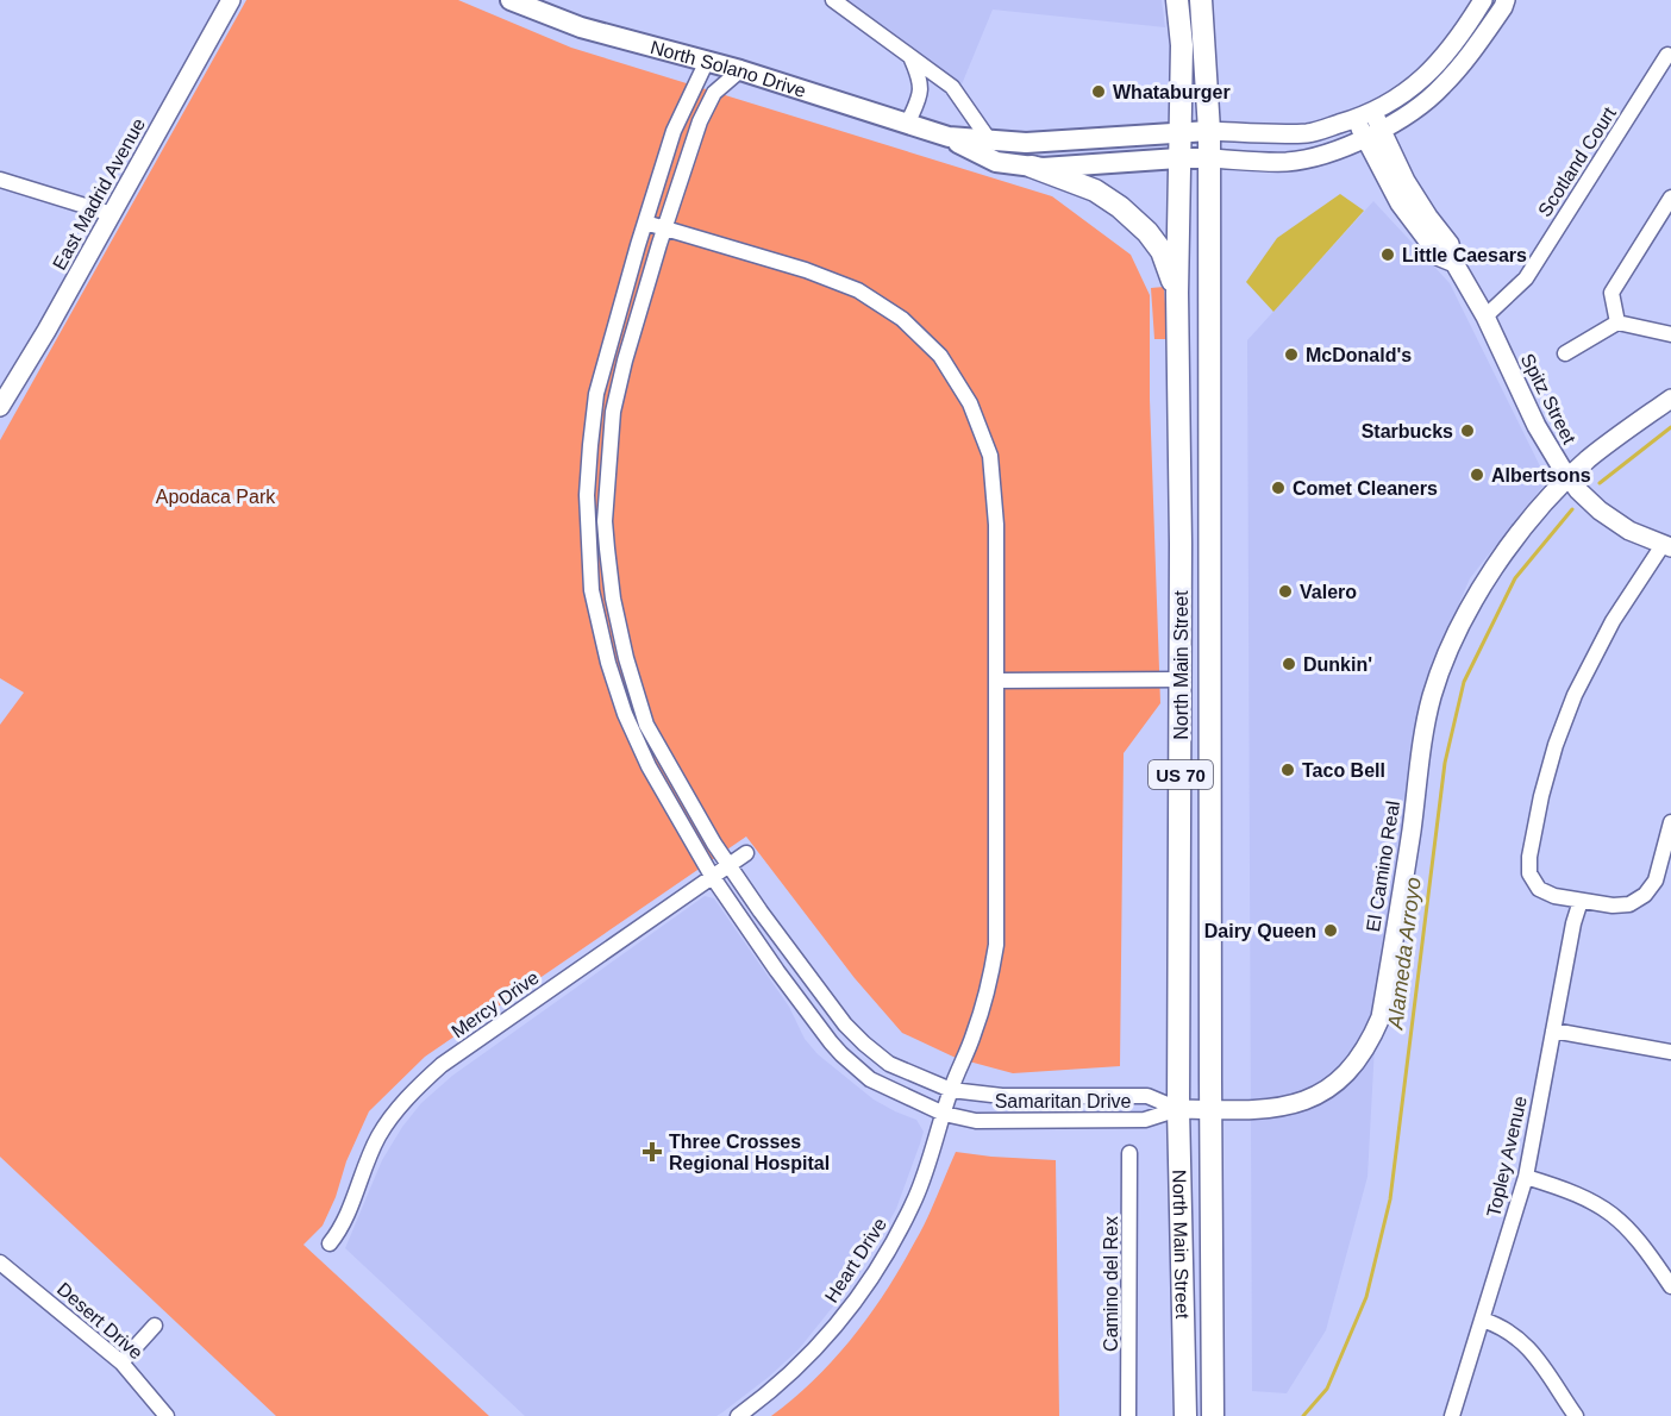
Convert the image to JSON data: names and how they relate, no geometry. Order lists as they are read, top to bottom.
{
  "streets": {
    "main road": ["North Solano Drive", "North Main Street", "US 70"],
    "street": [
      "Scotland Court",
      "East Madrid Avenue",
      "Spitz Street",
      "El Camino Real",
      "Mercy Drive",
      "Samaritan Drive",
      "Topley Avenue",
      "Heart Drive",
      "Camino del Rex",
      "Desert Drive"
    ]
  },
  "crossings": [
    ["North Solano Drive", "North Main Street"],
    ["North Solano Drive", "Samaritan Drive"],
    ["Scotland Court", "Spitz Street"],
    ["Spitz Street", "El Camino Real"],
    ["North Main Street", "El Camino Real"],
    ["North Main Street", "Samaritan Drive"],
    ["El Camino Real", "Samaritan Drive"],
    ["Mercy Drive", "Samaritan Drive"],
    ["Samaritan Drive", "Heart Drive"]
  ],
  "water": ["Alameda Arroyo"],
  "parks": ["Apodaca Park"],
  "places": {
    "other": [
      "Whataburger",
      "Little Caesars",
      "McDonald's",
      "Starbucks",
      "Albertsons",
      "Comet Cleaners",
      "Valero",
      "Dunkin'",
      "Taco Bell",
      "Dairy Queen"
    ],
    "health": ["Three Crosses Regional Hospital"]
  }
}
